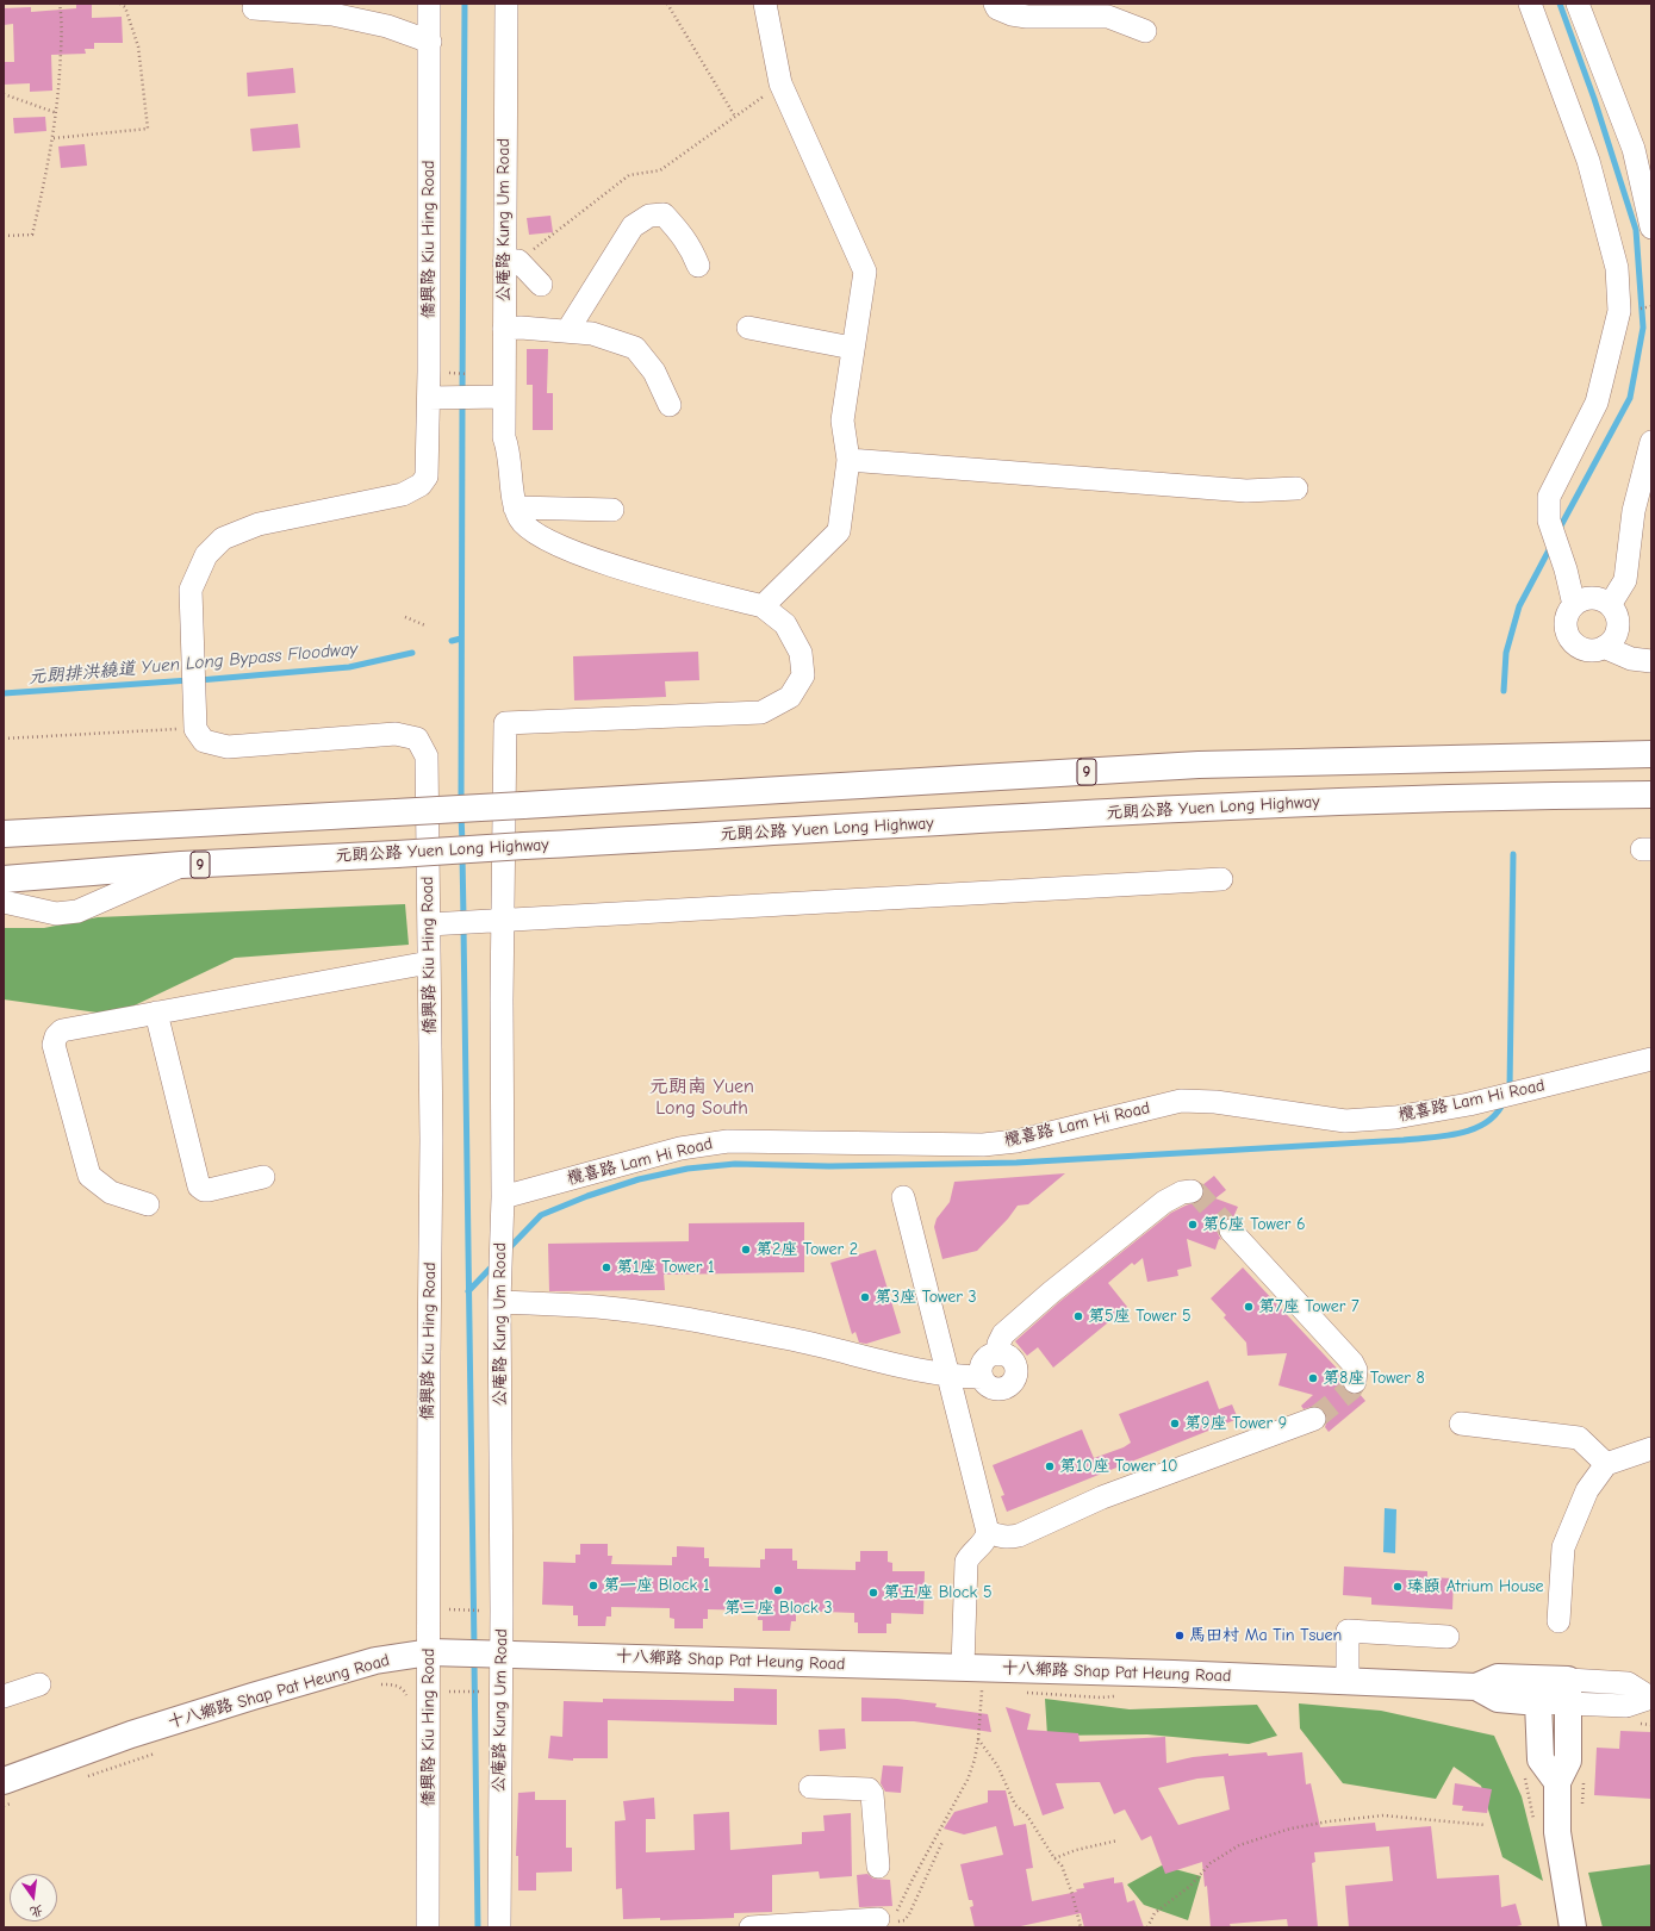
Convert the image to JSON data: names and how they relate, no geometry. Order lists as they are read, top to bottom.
{
  "streets": {
    "main road": ["9", "元朗公路 Yuen Long Highway", "十八鄉路 Shap Pat Heung Road"],
    "street": ["公庵路 Kung Um Road", "僑興路 Kiu Hing Road", "欖喜路 Lam Hi Road"]
  },
  "crossings": [
    ["公庵路 Kung Um Road", "欖喜路 Lam Hi Road"],
    ["公庵路 Kung Um Road", "十八鄉路 Shap Pat Heung Road"],
    ["僑興路 Kiu Hing Road", "十八鄉路 Shap Pat Heung Road"]
  ],
  "districts": ["元朗南 Yuen Long South"],
  "water": ["元朗排洪繞道 Yuen Long Bypass Floodway"],
  "places": [
    "第6座 Tower 6",
    "第2座 Tower 2",
    "第1座 Tower 1",
    "第3座 Tower 3",
    "第7座 Tower 7",
    "第5座 Tower 5",
    "第8座 Tower 8",
    "第9座 Tower 9",
    "第10座 Tower 10",
    "第一座 Block 1",
    "瑧頤 Atrium House",
    "第三座 Block 3",
    "第五座 Block 5",
    "馬田村 Ma Tin Tsuen"
  ],
  "north": "bottom"
}
